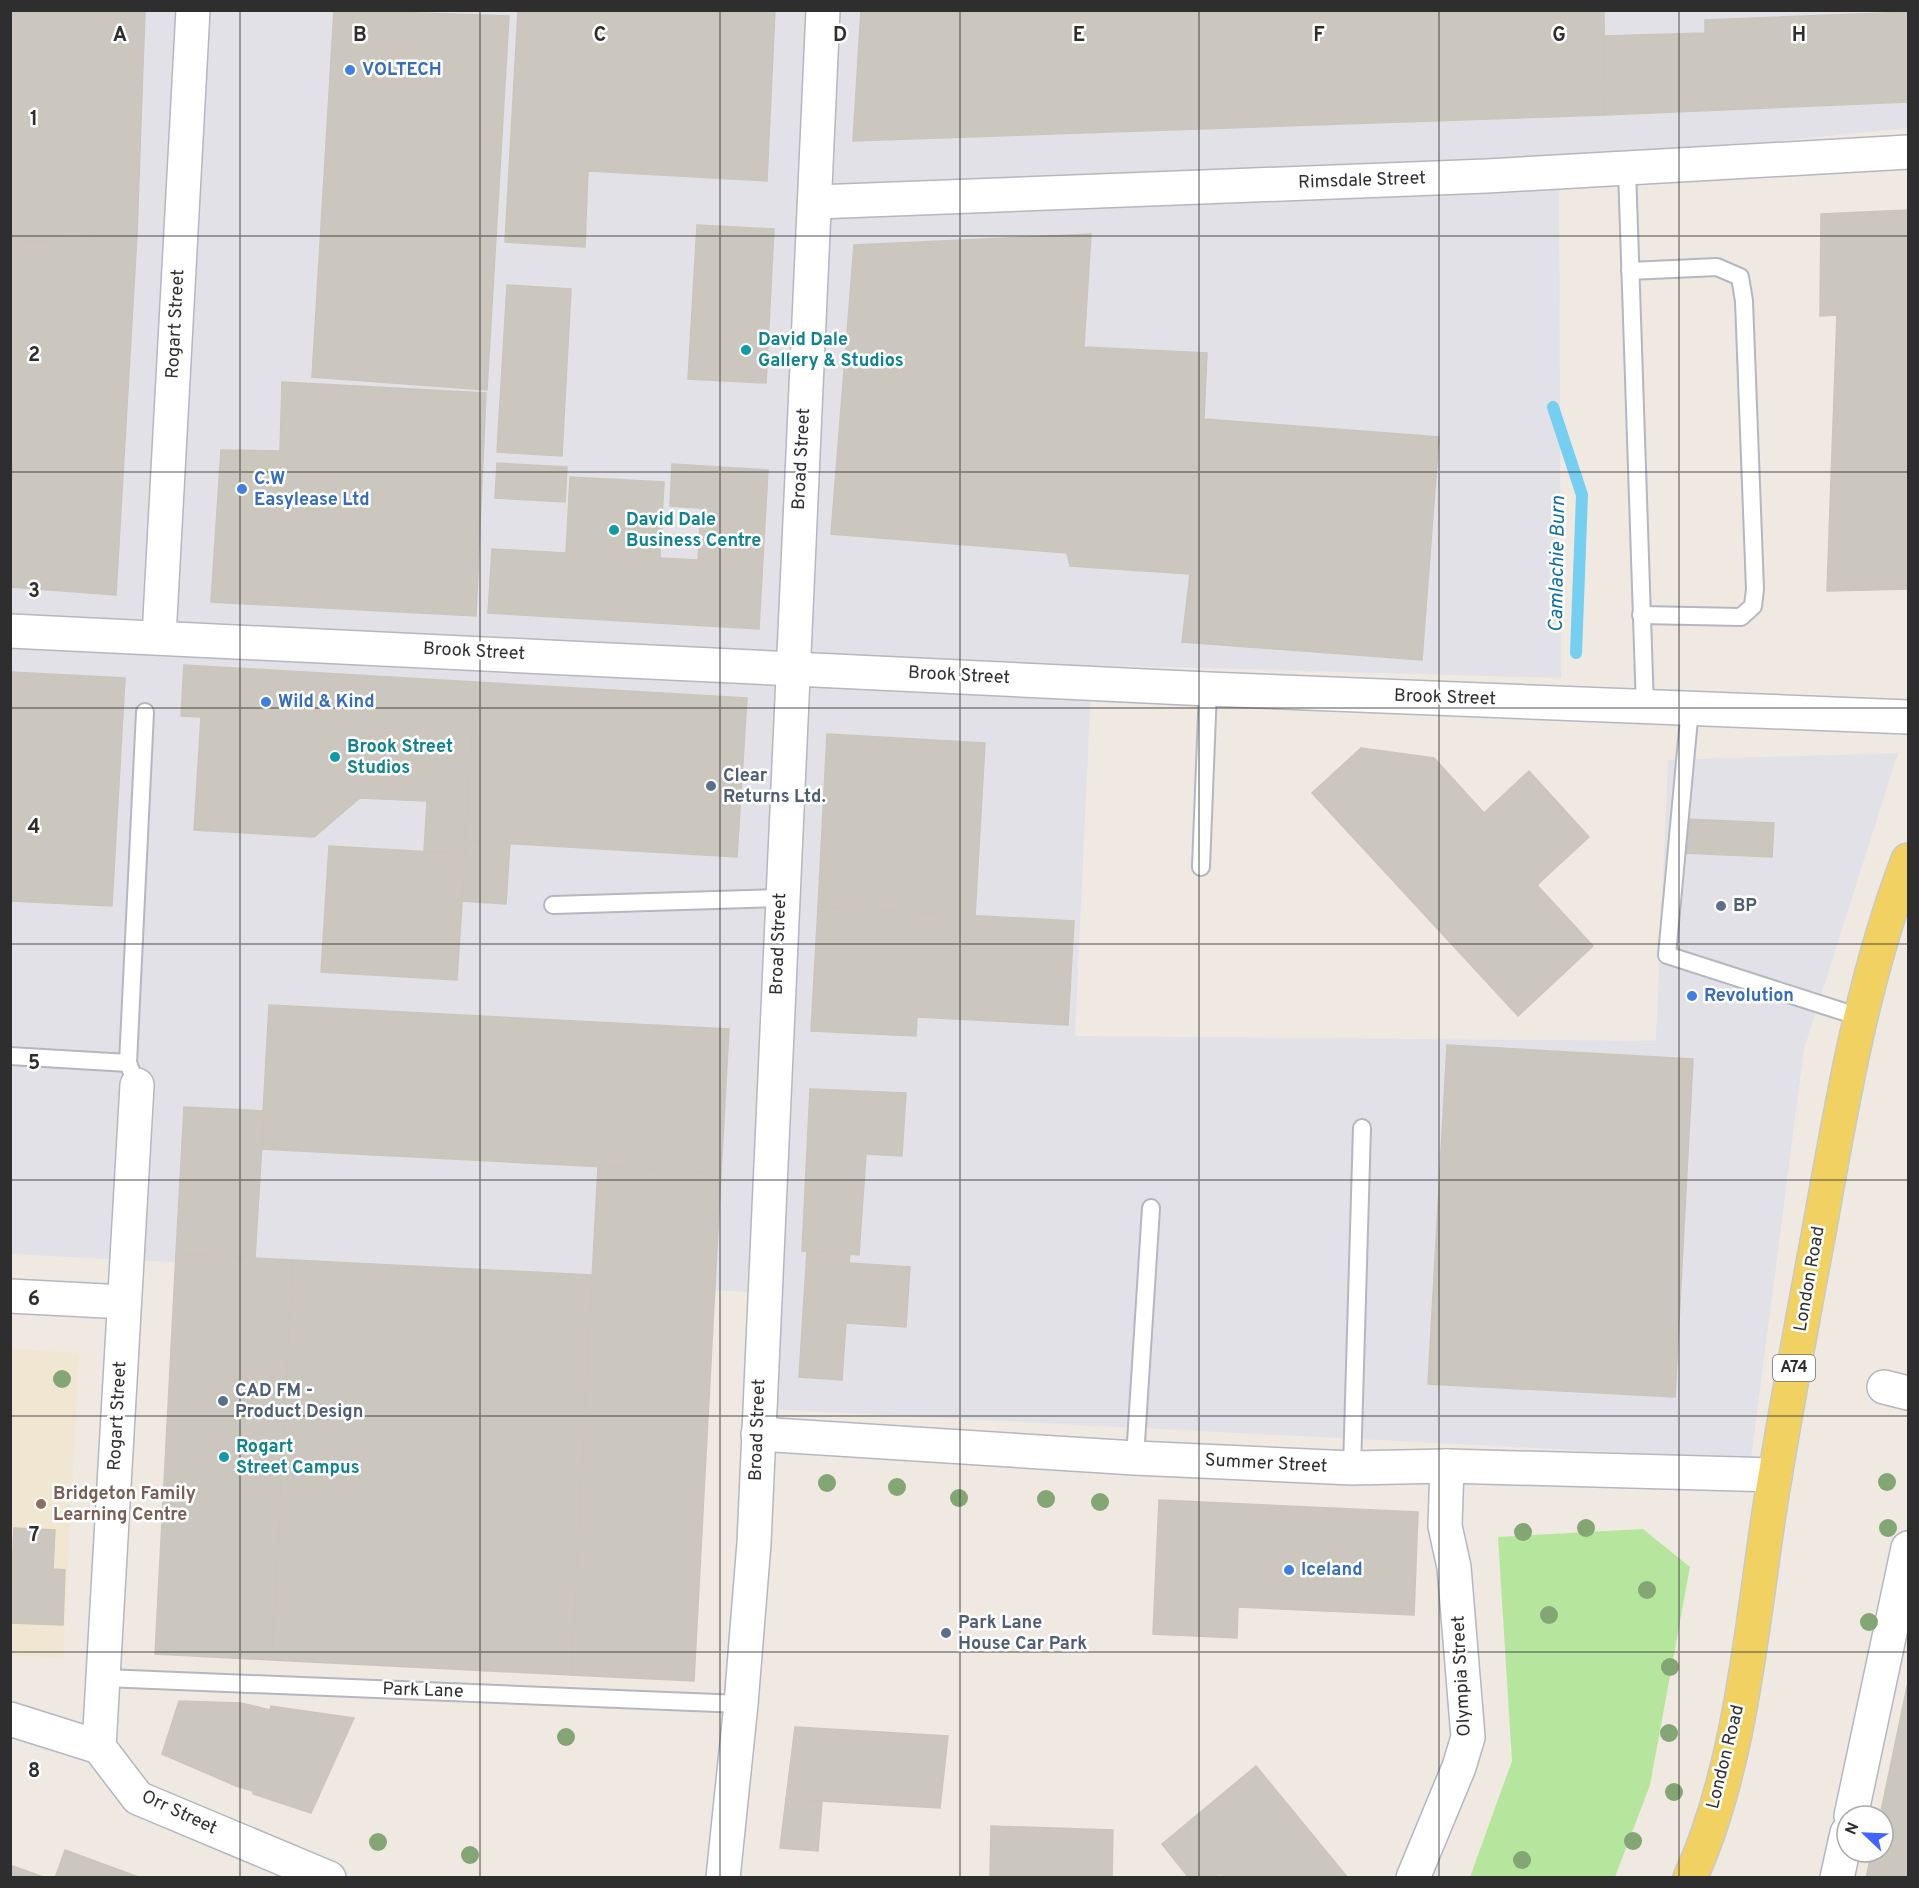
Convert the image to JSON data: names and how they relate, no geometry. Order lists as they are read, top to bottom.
{
  "streets": {
    "main road": ["London Road", "A74"],
    "street": [
      "Rimsdale Street",
      "Rogart Street",
      "Broad Street",
      "Brook Street",
      "Summer Street",
      "Olympia Street",
      "Orr Street"
    ],
    "lane": ["Park Lane"]
  },
  "crossings": [
    ["Rimsdale Street", "Broad Street"],
    ["Rogart Street", "Brook Street"],
    ["Rogart Street", "Park Lane"],
    ["Rogart Street", "Orr Street"],
    ["Broad Street", "Brook Street"],
    ["Broad Street", "Summer Street"],
    ["Broad Street", "Park Lane"],
    ["London Road", "Summer Street"],
    ["Summer Street", "Olympia Street"]
  ],
  "water": ["Camlachie Burn"],
  "places": [
    "VOLTECH",
    "David Dale Gallery & Studios",
    "C.W Easylease Ltd",
    "David Dale Business Centre",
    "Wild & Kind",
    "Brook Street Studios",
    "Clear Returns Ltd.",
    "BP",
    "Revolution",
    "CAD FM - Product Design",
    "Rogart Street Campus",
    "Bridgeton Family Learning Centre",
    "Iceland",
    "Park Lane House Car Park"
  ],
  "north": "top left",
  "grid": {
    "columns": [
      "A",
      "B",
      "C",
      "D",
      "E",
      "F",
      "G",
      "H"
    ],
    "rows": [
      "1",
      "2",
      "3",
      "4",
      "5",
      "6",
      "7",
      "8"
    ]
  }
}
